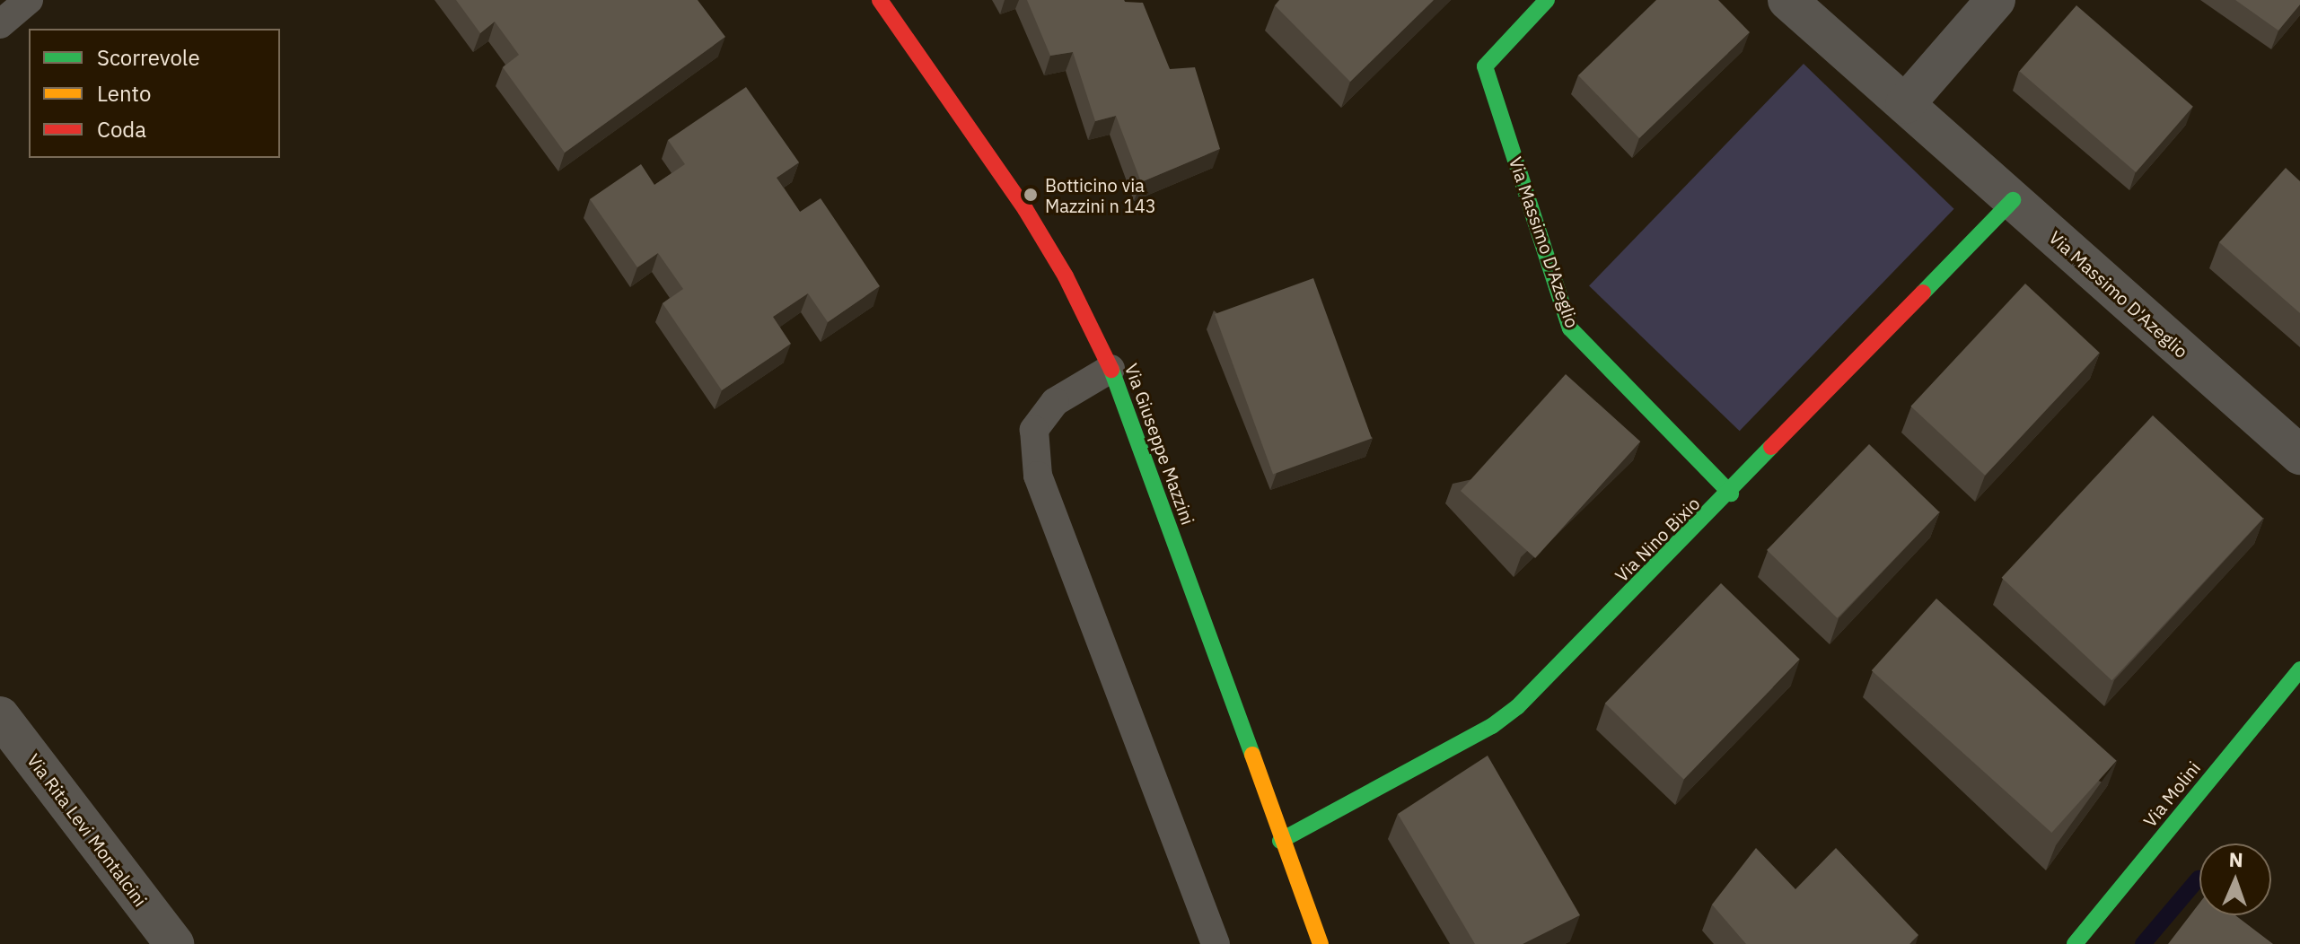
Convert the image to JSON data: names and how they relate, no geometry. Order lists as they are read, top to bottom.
{
  "streets": {
    "street": [
      "Via Massimo D'Azeglio",
      "Via Giuseppe Mazzini",
      "Via Nino Bixio",
      "Via Molini",
      "Via Rita Levi Montalcini"
    ]
  },
  "crossings": [
    ["Via Massimo D'Azeglio", "Via Nino Bixio"],
    ["Via Giuseppe Mazzini", "Via Nino Bixio"]
  ],
  "places": ["Botticino via Mazzini n 143"],
  "legend": ["Scorrevole", "Lento", "Coda"],
  "north": "top"
}
